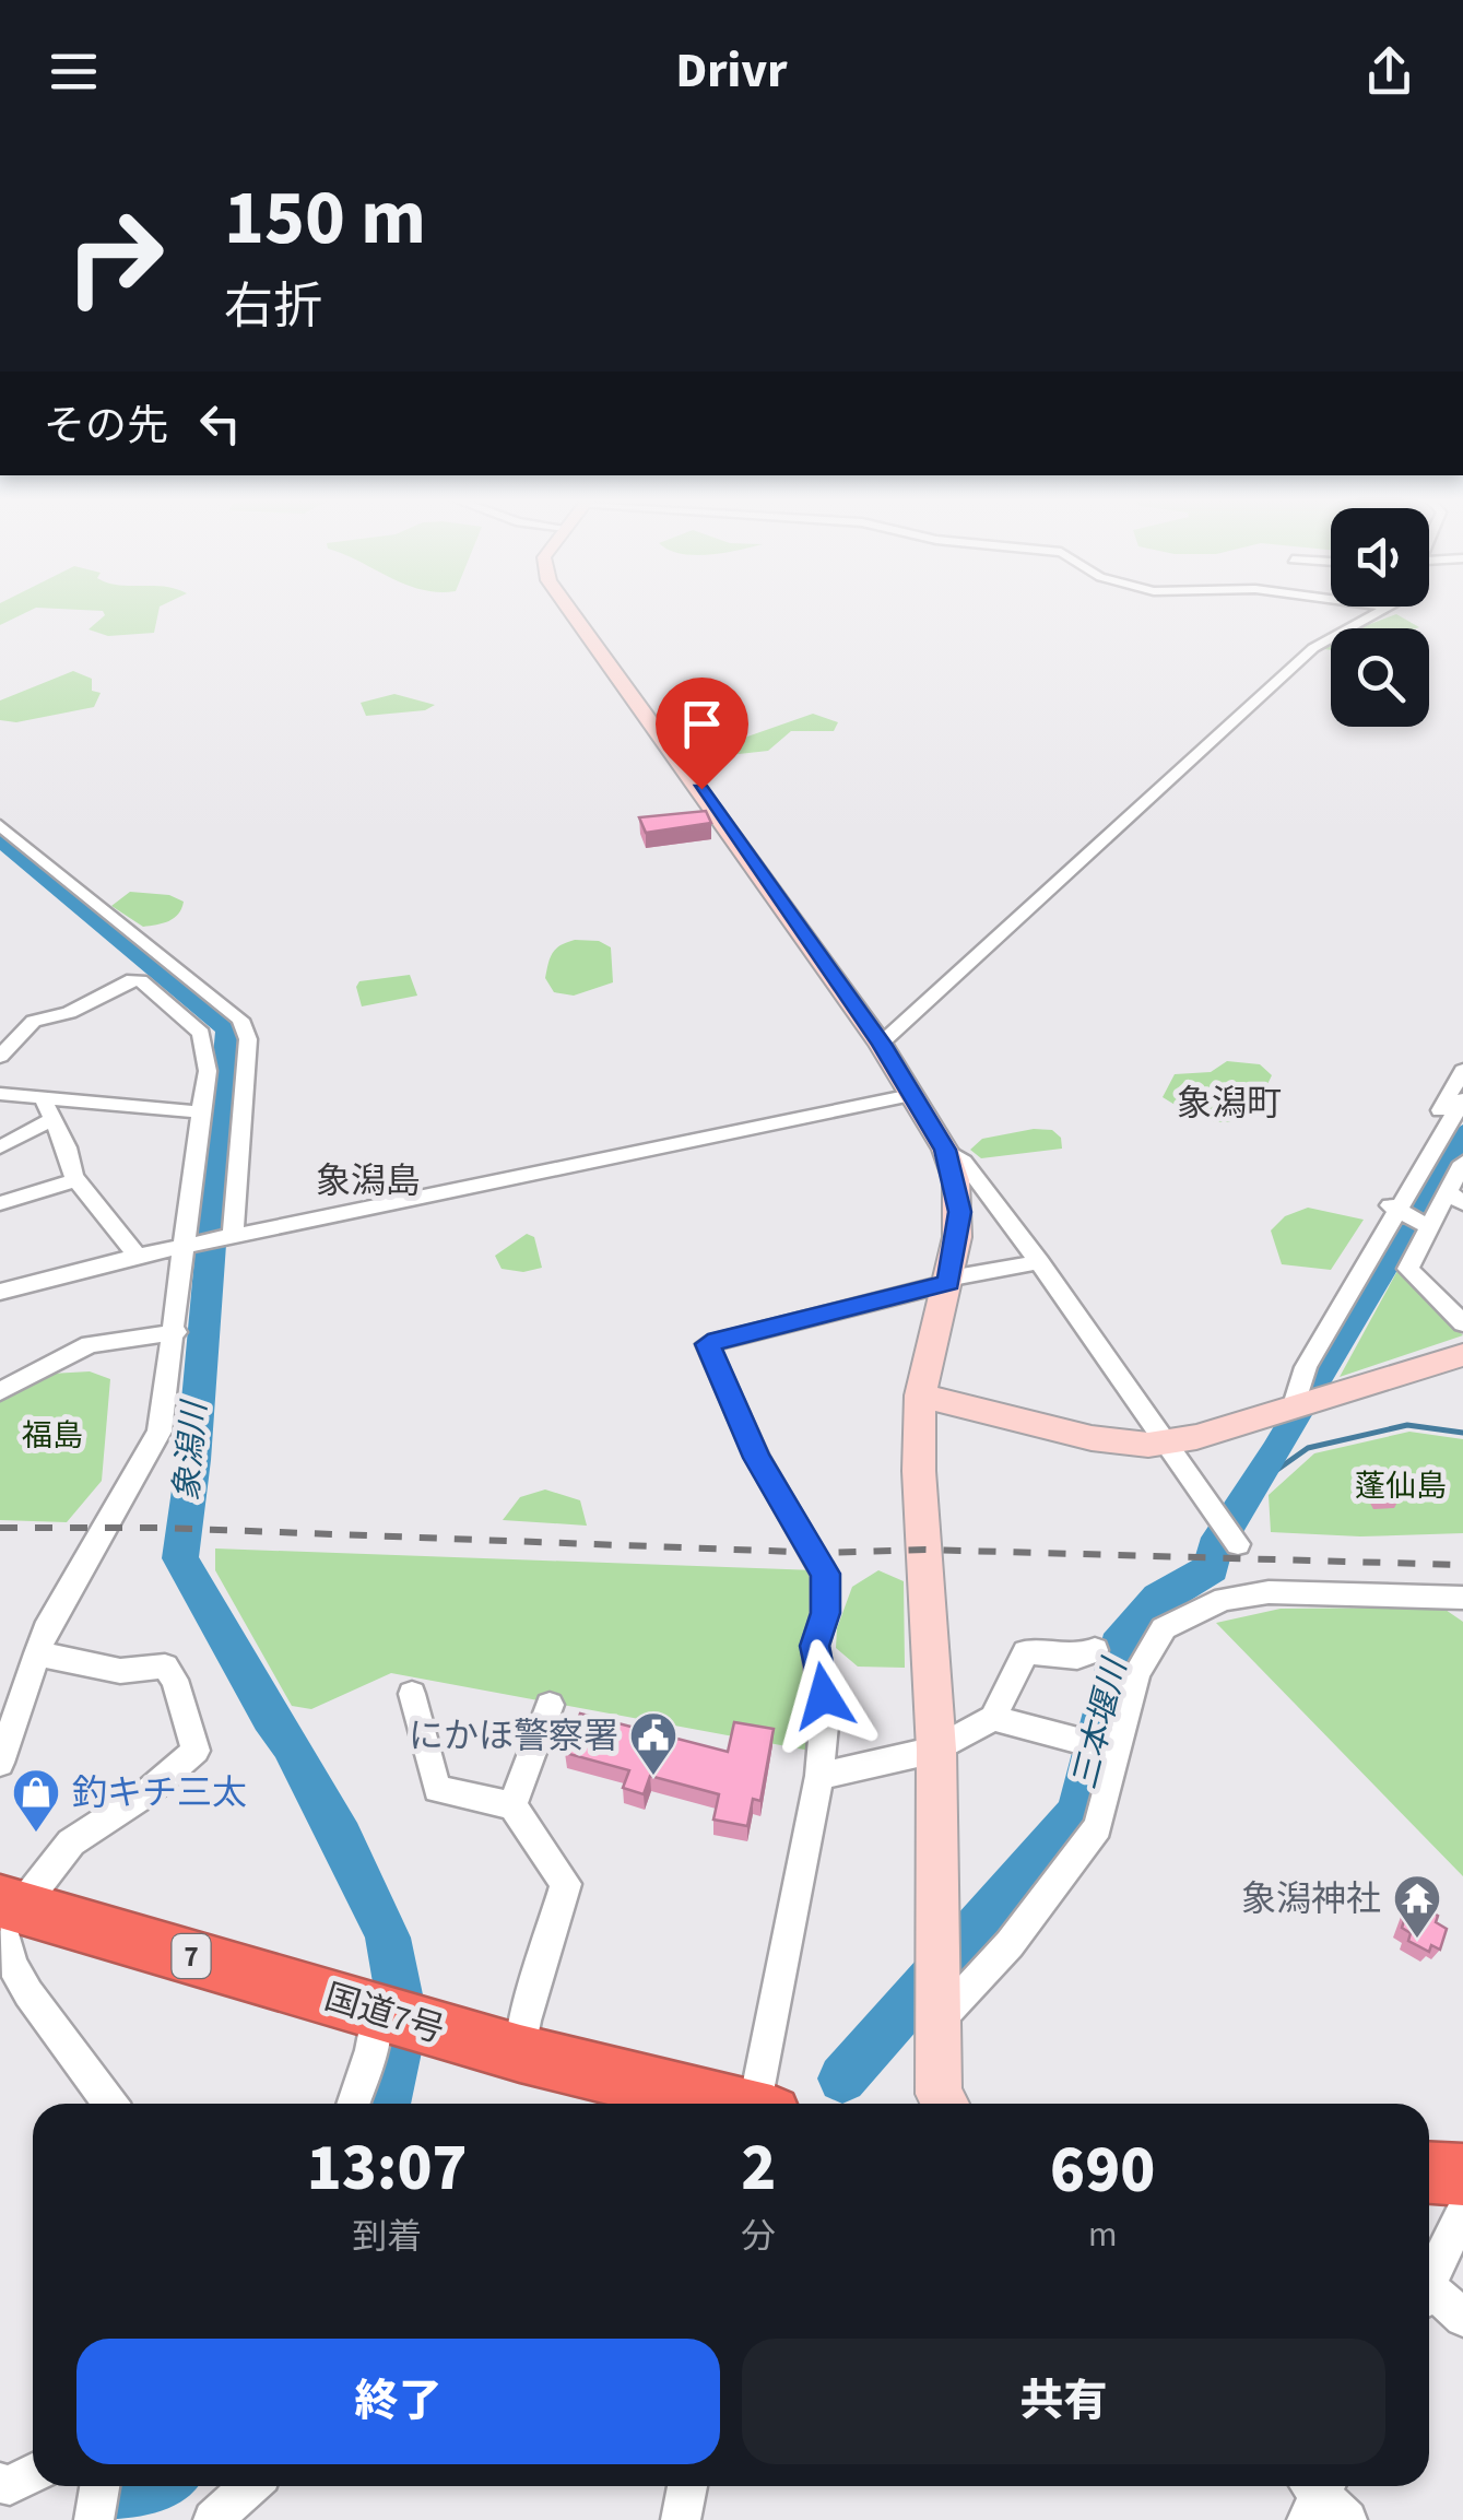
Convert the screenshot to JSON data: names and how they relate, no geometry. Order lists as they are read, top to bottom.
{
  "streets": {
    "highway": ["7", "国道7号"]
  },
  "districts": ["象潟町", "象潟島"],
  "water": ["象潟川", "三本堰川"],
  "parks": ["福島", "蓬仙島"],
  "places": {
    "public building": ["にかほ警察署"],
    "shop": ["釣キチ三太"],
    "temple": ["象潟神社"]
  },
  "page": {
    "header": "Drivr",
    "turn": ["150 m", "右折"],
    "then": "その先",
    "eta": [
      "13:07",
      "到着",
      "2",
      "分",
      "690",
      "m"
    ],
    "buttons": ["終了", "共有"]
  }
}
